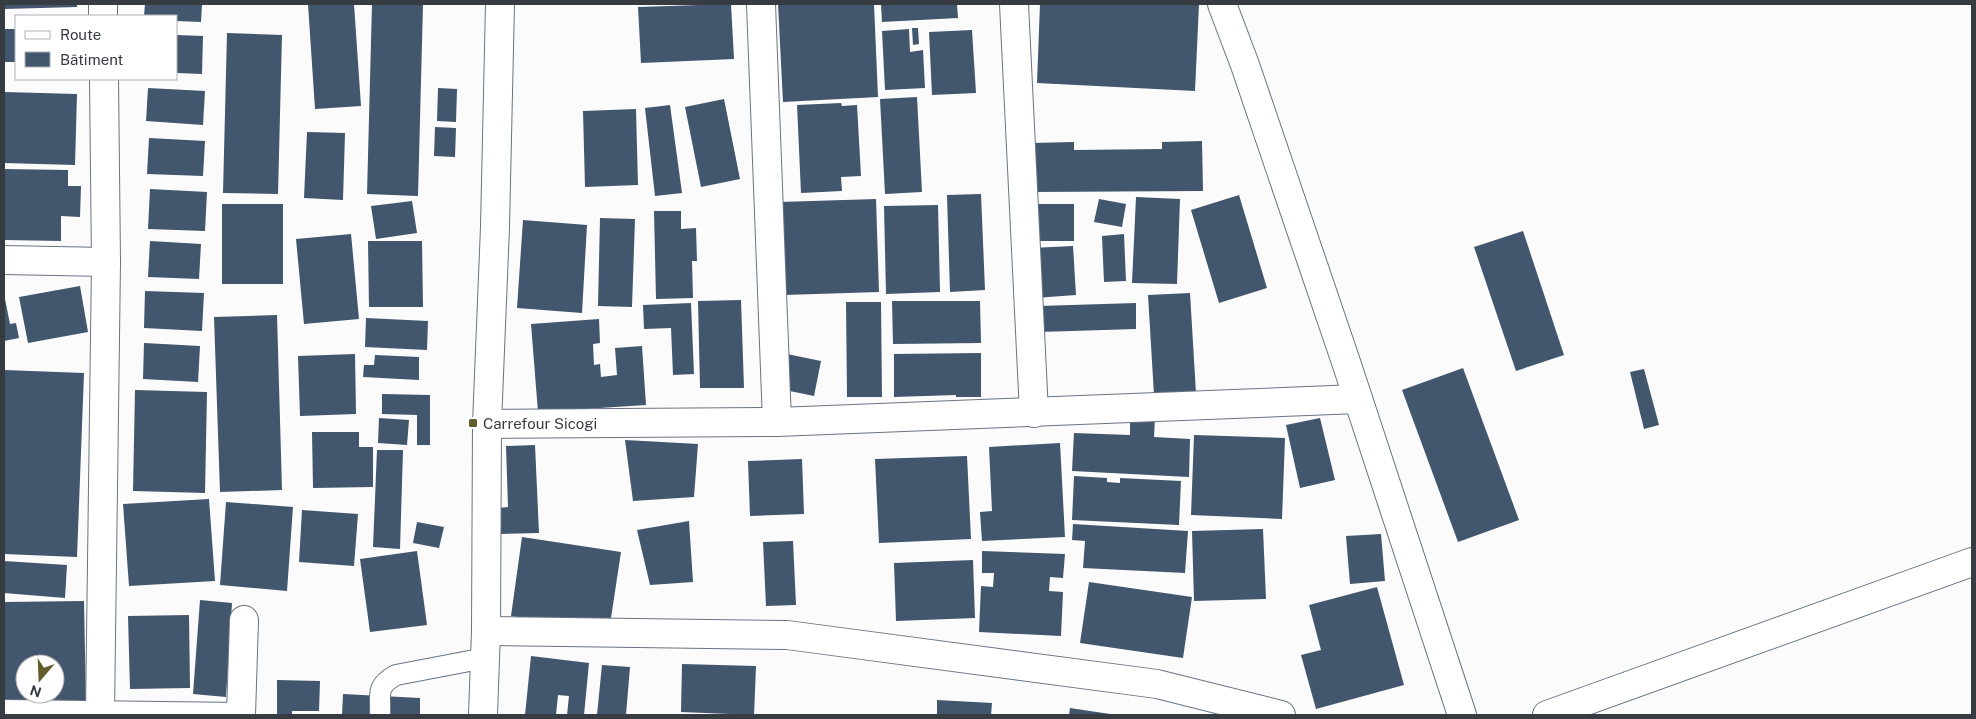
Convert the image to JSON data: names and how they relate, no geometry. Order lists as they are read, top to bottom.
{
  "places": {
    "transit": ["Carrefour Sicogi"]
  },
  "legend": ["Route", "Bâtiment"],
  "north": "bottom"
}
